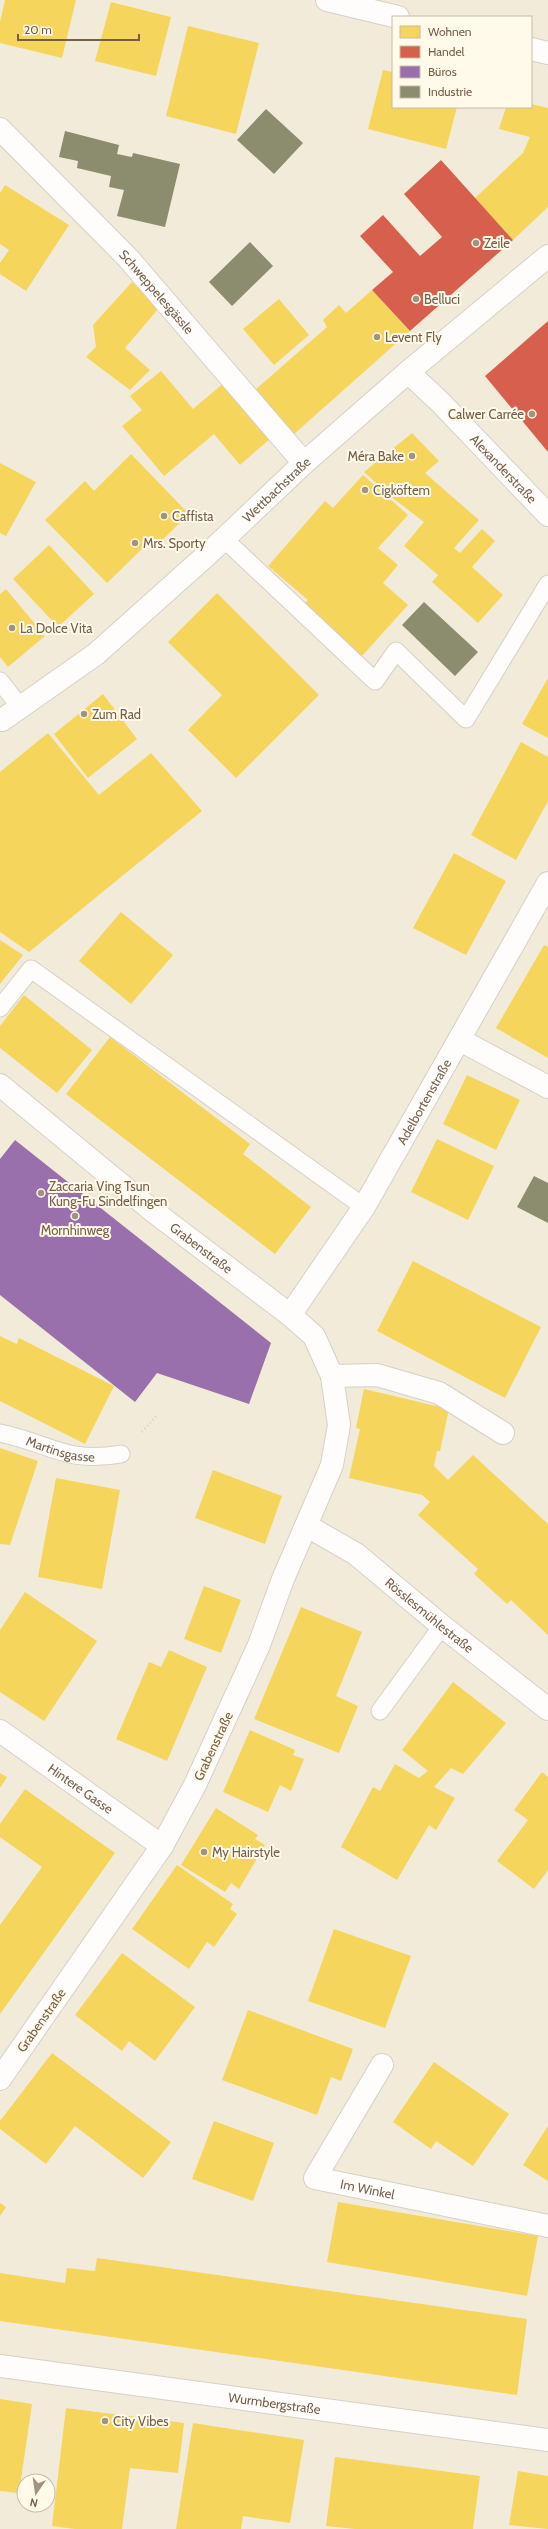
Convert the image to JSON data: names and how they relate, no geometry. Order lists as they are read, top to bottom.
{
  "streets": {
    "street": [
      "Schweppelesgässle",
      "Alexanderstraße",
      "Wettbachstraße",
      "Adelbortenstraße",
      "Grabenstraße",
      "Rösslesmühlestraße",
      "Hintere Gasse",
      "Im Winkel",
      "Wurmbergstraße"
    ],
    "lane": ["Martinsgasse"]
  },
  "crossings": [
    ["Schweppelesgässle", "Wettbachstraße"],
    ["Alexanderstraße", "Wettbachstraße"],
    ["Adelbortenstraße", "Grabenstraße"],
    ["Grabenstraße", "Rösslesmühlestraße"],
    ["Grabenstraße", "Hintere Gasse"]
  ],
  "places": [
    "Zeile",
    "Belluci",
    "Levent Fly",
    "Calwer Carrée",
    "Méra Bake",
    "Cigköftem",
    "Caffista",
    "Mrs. Sporty",
    "La Dolce Vita",
    "Zum Rad",
    "Zaccaria Ving Tsun Kung-Fu Sindelfingen",
    "Mornhinweg",
    "My Hairstyle",
    "City Vibes"
  ],
  "legend": [
    "Wohnen",
    "Handel",
    "Büros",
    "Industrie"
  ],
  "scale_bar": "20 m",
  "north": "bottom"
}
